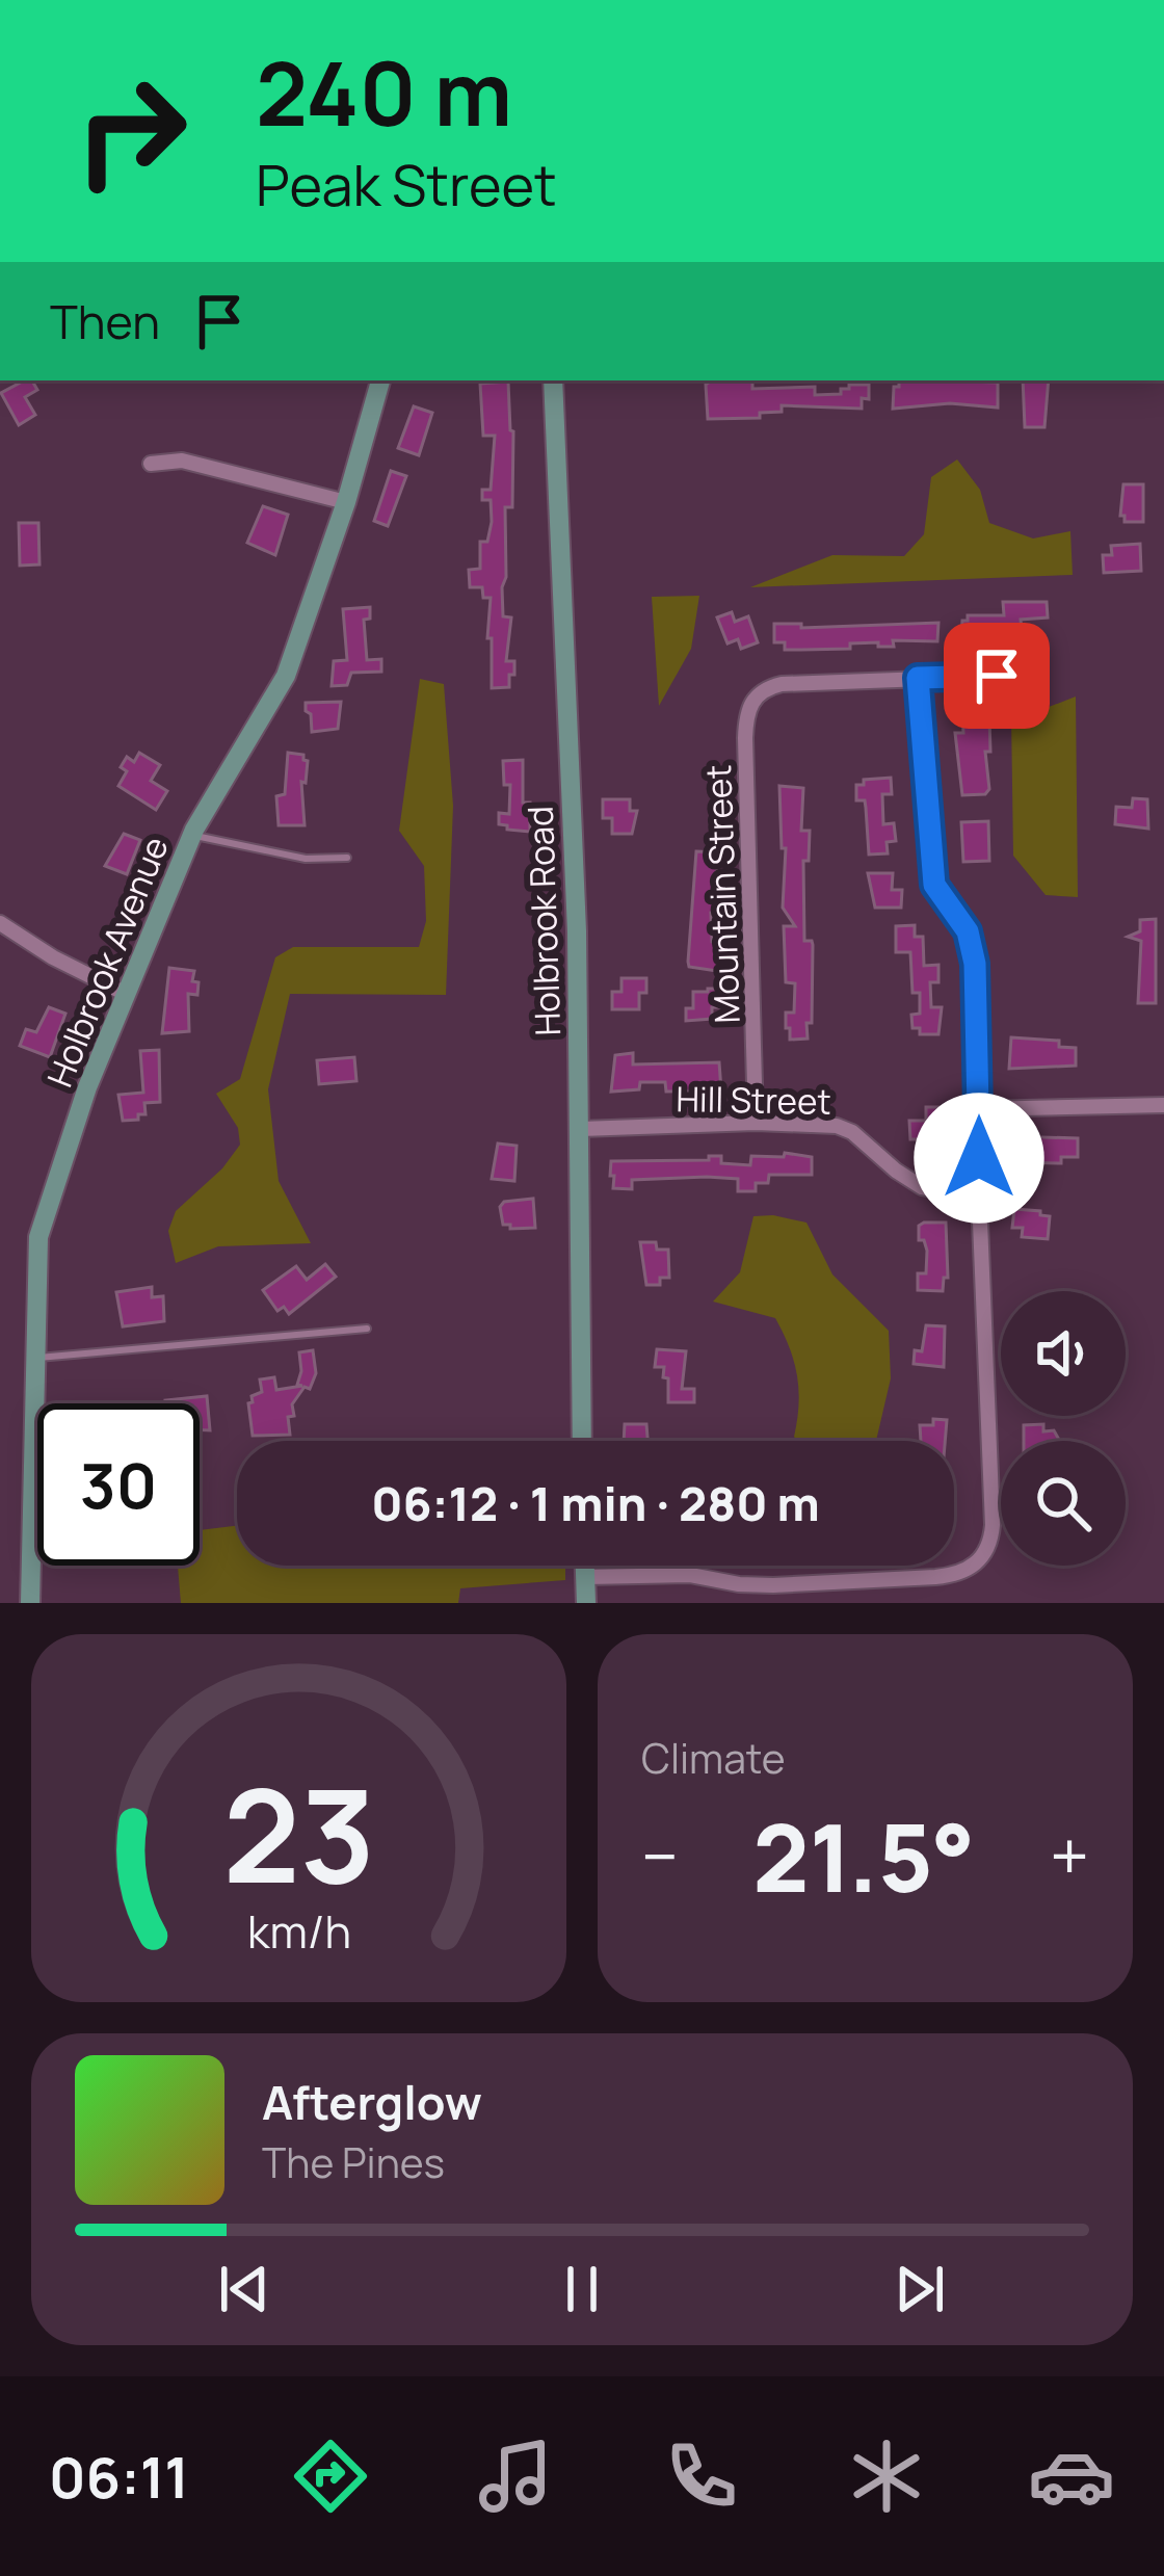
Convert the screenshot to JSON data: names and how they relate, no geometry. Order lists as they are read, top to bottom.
{
  "streets": {
    "street": [
      "Mountain Street",
      "Holbrook Road",
      "Holbrook Avenue",
      "Hill Street"
    ]
  },
  "crossings": [
    ["Mountain Street", "Hill Street"],
    ["Holbrook Road", "Hill Street"]
  ],
  "page": {
    "turn": ["240 m", "Peak Street"],
    "then": "Then",
    "limit": "30",
    "trip": "06:12 · 1 min · 280 m",
    "tile": "Climate",
    "heat": ["−", "21.5°", "+"],
    "song": ["Afterglow", "The Pines"],
    "tabs": "06:11",
    "gauge": ["23", "km/h"]
  }
}
